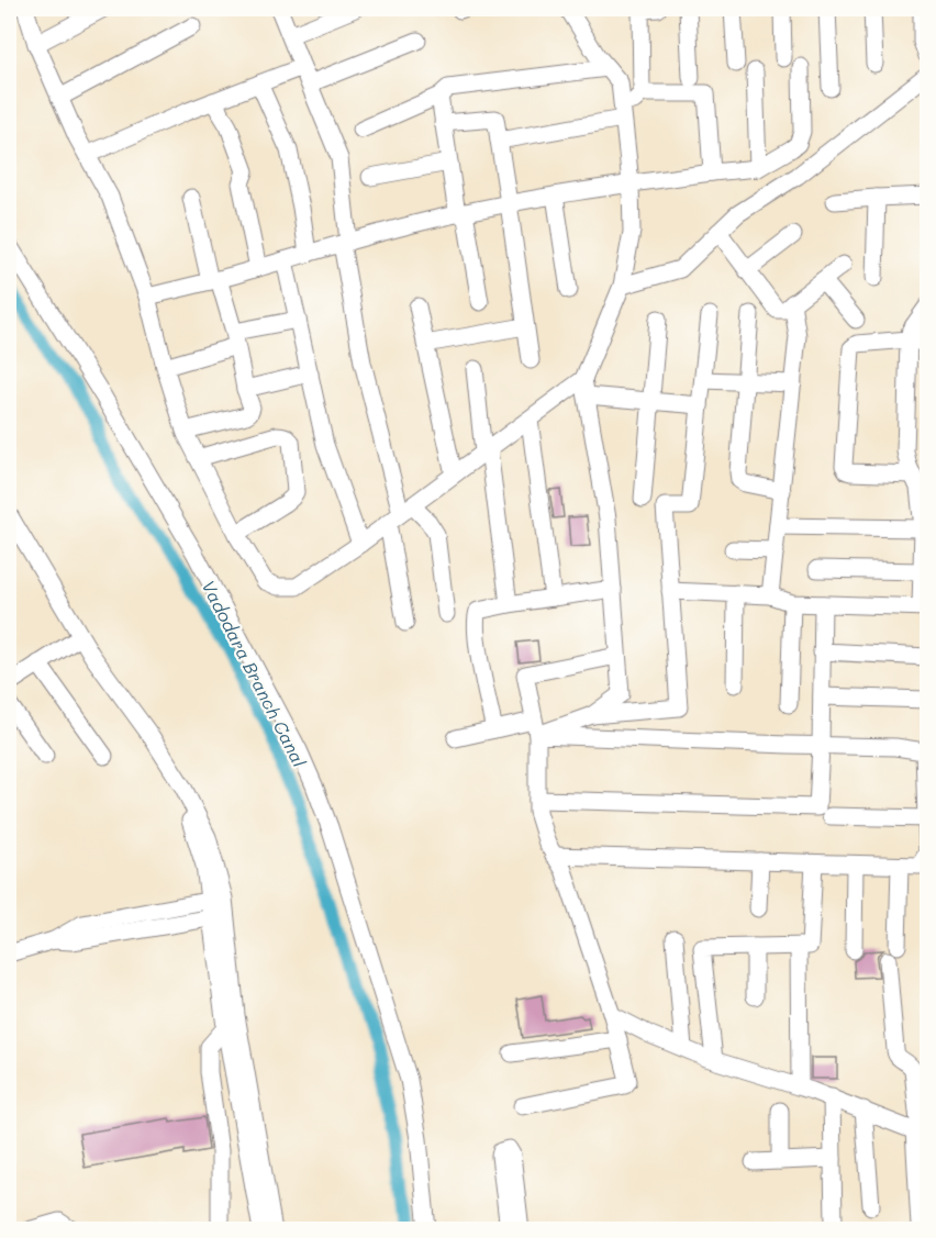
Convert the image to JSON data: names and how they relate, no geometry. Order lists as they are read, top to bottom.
{
  "water": ["Vadodara Branch Canal"]
}
